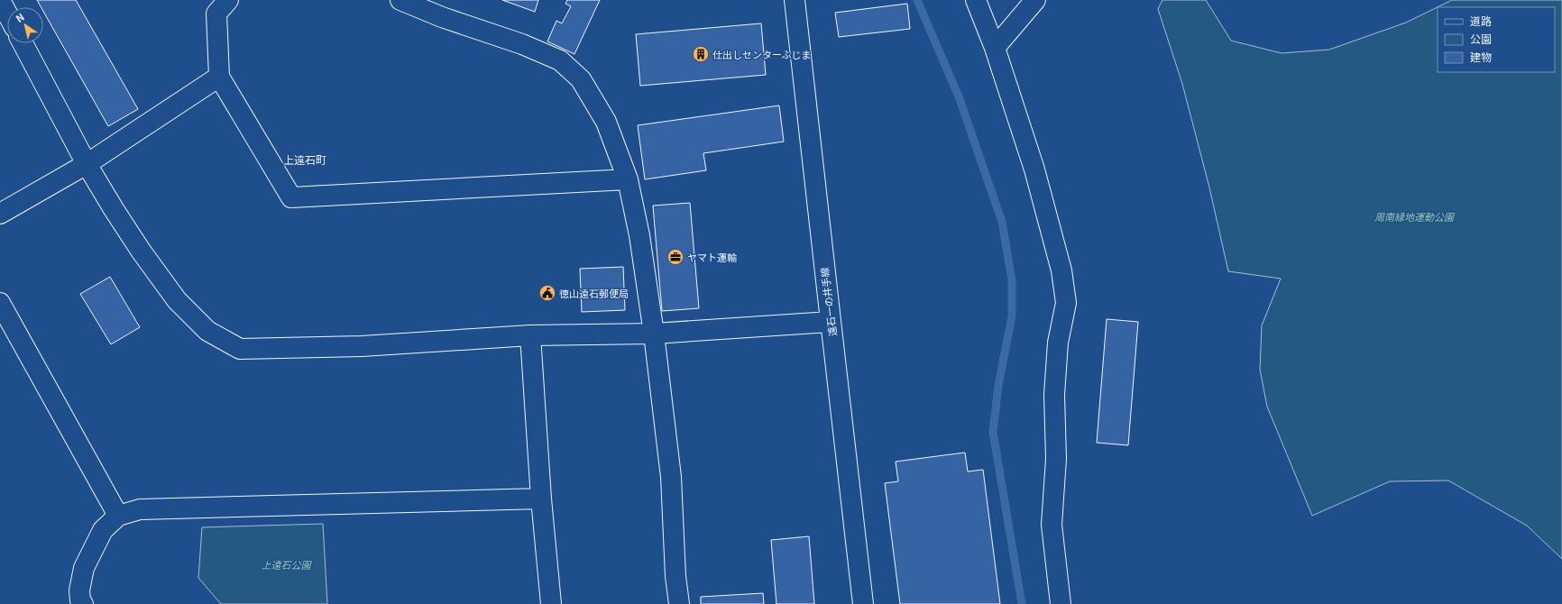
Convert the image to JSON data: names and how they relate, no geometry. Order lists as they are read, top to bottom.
{
  "streets": {
    "street": ["遠石一の井手線"]
  },
  "districts": ["上遠石町"],
  "parks": ["周南緑地運動公園", "上遠石公園"],
  "places": {
    "building": ["仕出しセンターふじま"],
    "office": ["ヤマト運輸"],
    "public building": ["徳山遠石郵便局"]
  },
  "legend": ["道路", "公園", "建物"],
  "north": "top left"
}
